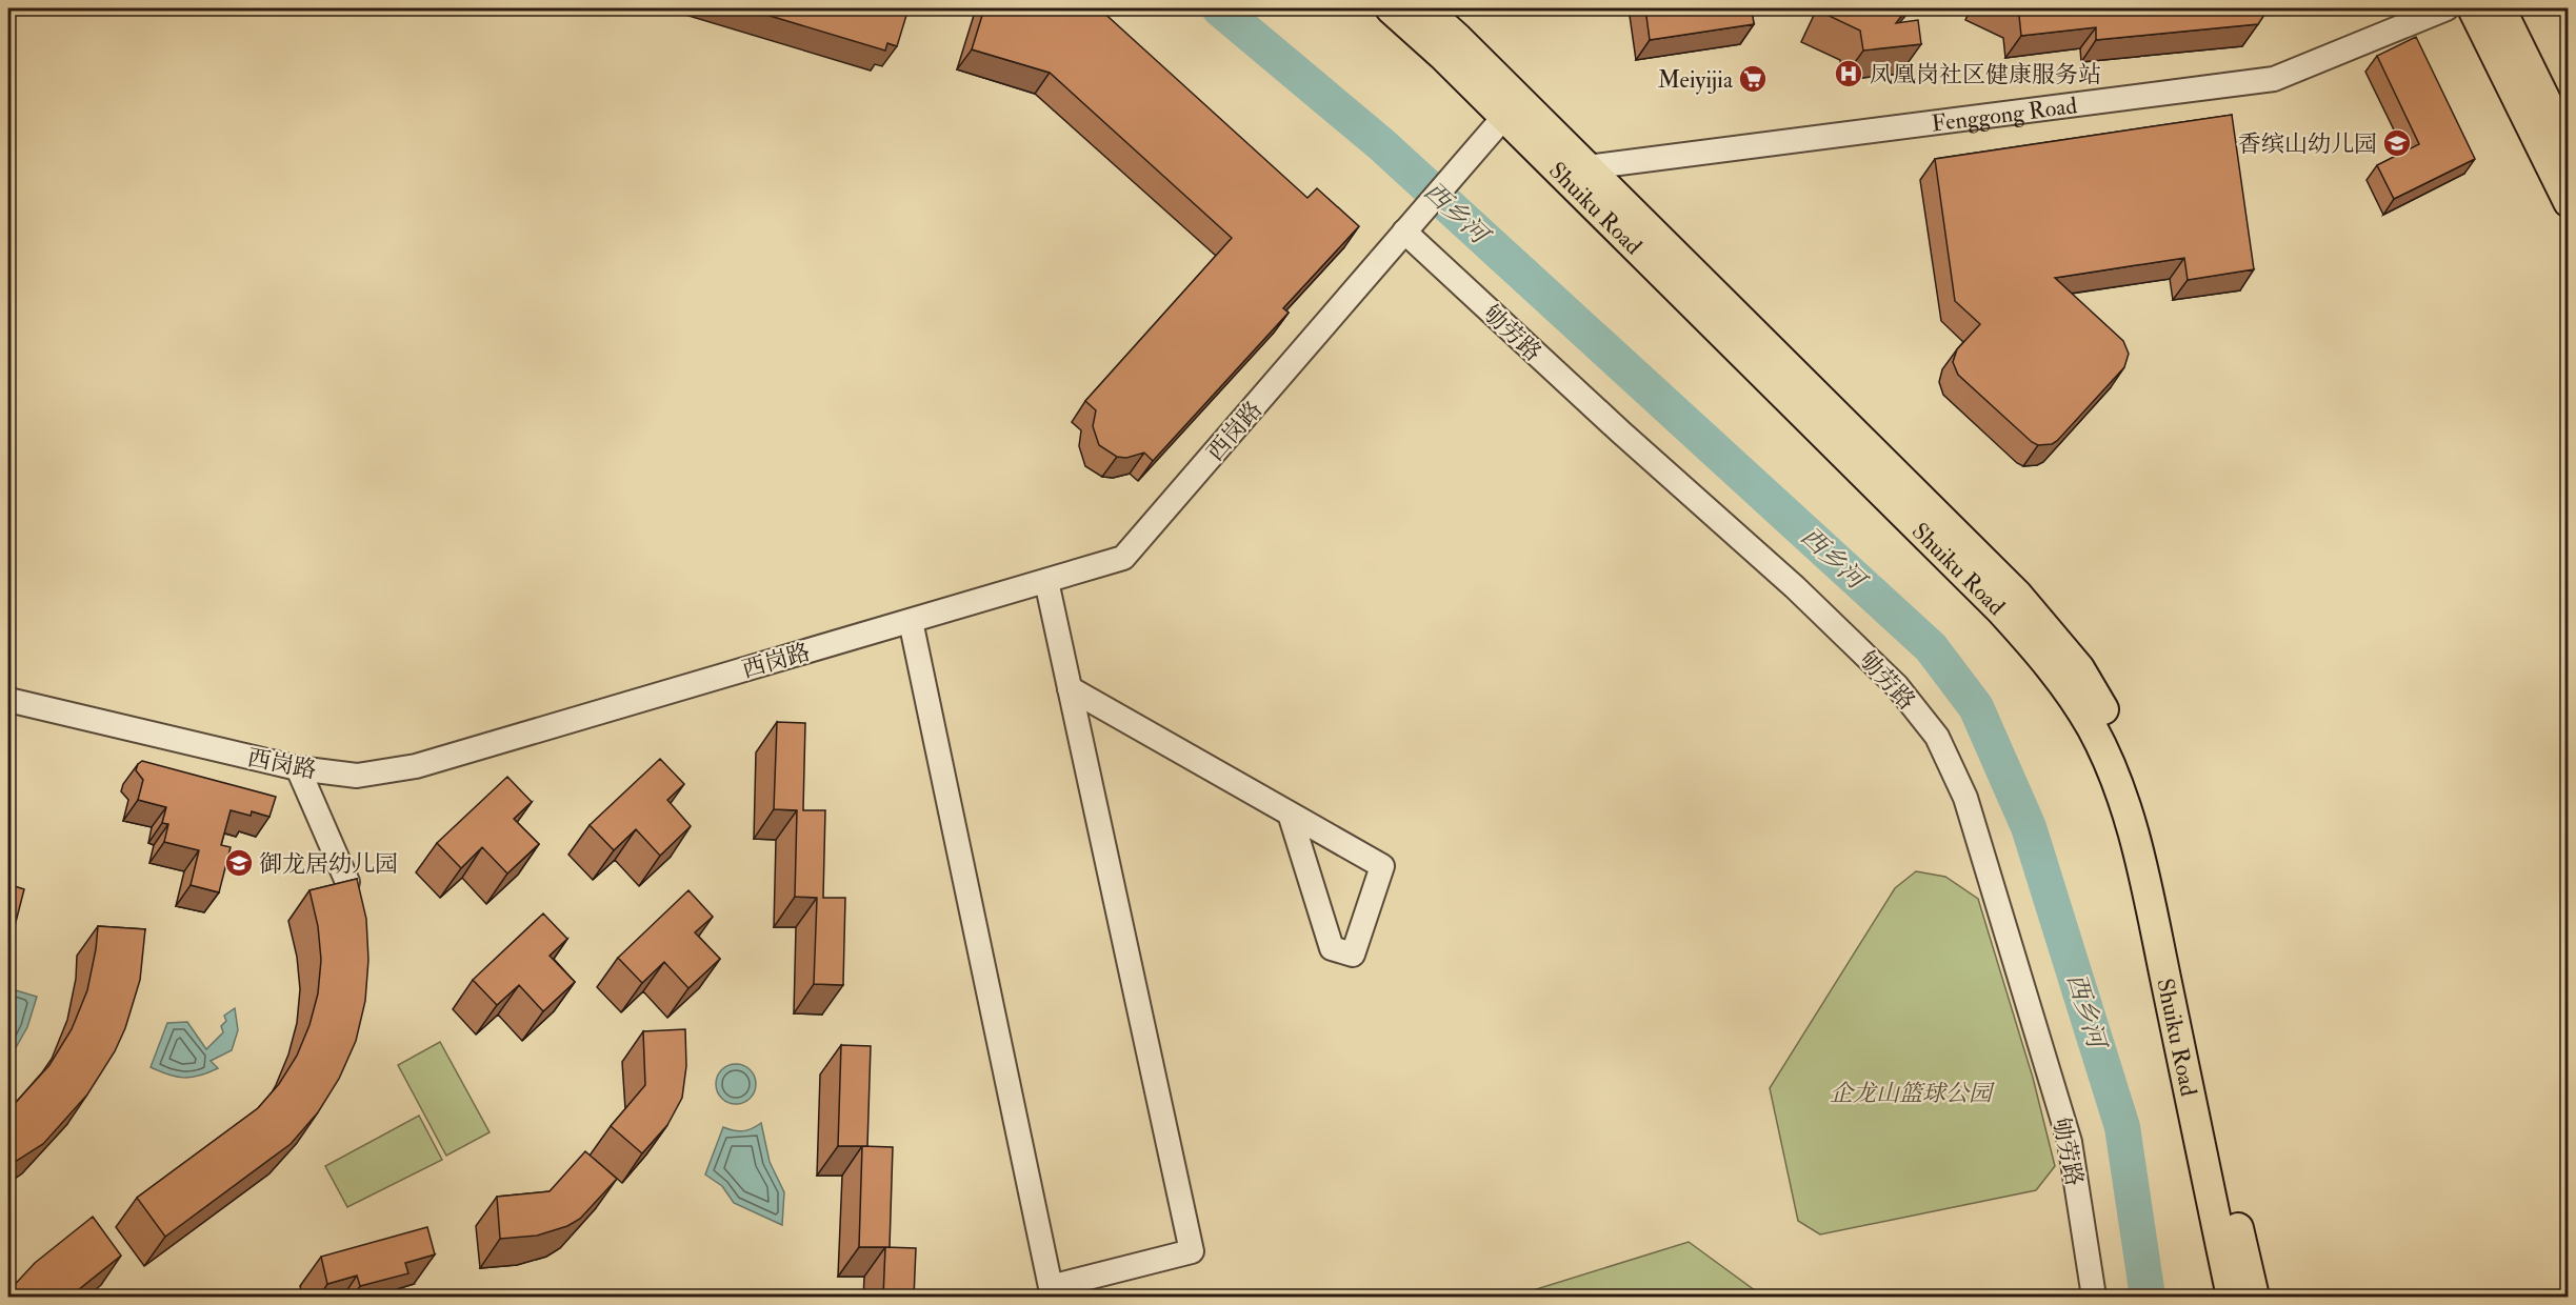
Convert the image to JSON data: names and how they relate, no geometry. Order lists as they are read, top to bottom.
{
  "streets": {
    "main road": ["Shuiku Road"],
    "street": ["Fenggong Road", "劬劳路", "西岗路"]
  },
  "crossings": [
    ["Fenggong Road", "Shuiku Road"],
    ["Shuiku Road", "西岗路"],
    ["劬劳路", "西岗路"]
  ],
  "water": ["西乡河"],
  "parks": ["企龙山篮球公园"],
  "places": {
    "hospital": ["凤凰岗社区健康服务站"],
    "supermarket": ["Meiyijia"],
    "school or university": ["香缤山幼儿园", "御龙居幼儿园"]
  }
}
